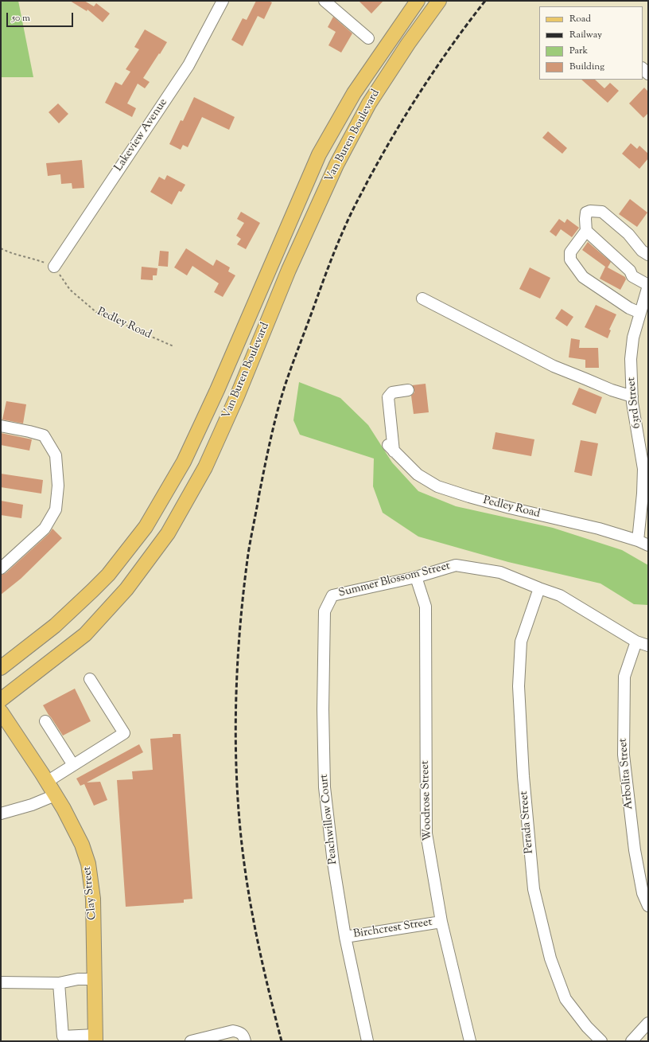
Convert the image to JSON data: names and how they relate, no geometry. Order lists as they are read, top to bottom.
{
  "streets": {
    "main road": ["Van Buren Boulevard", "Clay Street"],
    "street": [
      "Lakeview Avenue",
      "Pedley Road",
      "63rd Street",
      "Summer Blossom Street",
      "Arbolita Street",
      "Woodrose Street",
      "Peachwillow Court",
      "Perada Street",
      "Birchcrest Street"
    ]
  },
  "crossings": [
    ["Lakeview Avenue", "Pedley Road"],
    ["Pedley Road", "63rd Street"],
    ["Summer Blossom Street", "Arbolita Street"],
    ["Summer Blossom Street", "Woodrose Street"],
    ["Summer Blossom Street", "Peachwillow Court"],
    ["Summer Blossom Street", "Perada Street"],
    ["Woodrose Street", "Birchcrest Street"],
    ["Peachwillow Court", "Birchcrest Street"]
  ],
  "legend": [
    "Road",
    "Railway",
    "Park",
    "Building"
  ],
  "scale_bar": "50 m"
}
